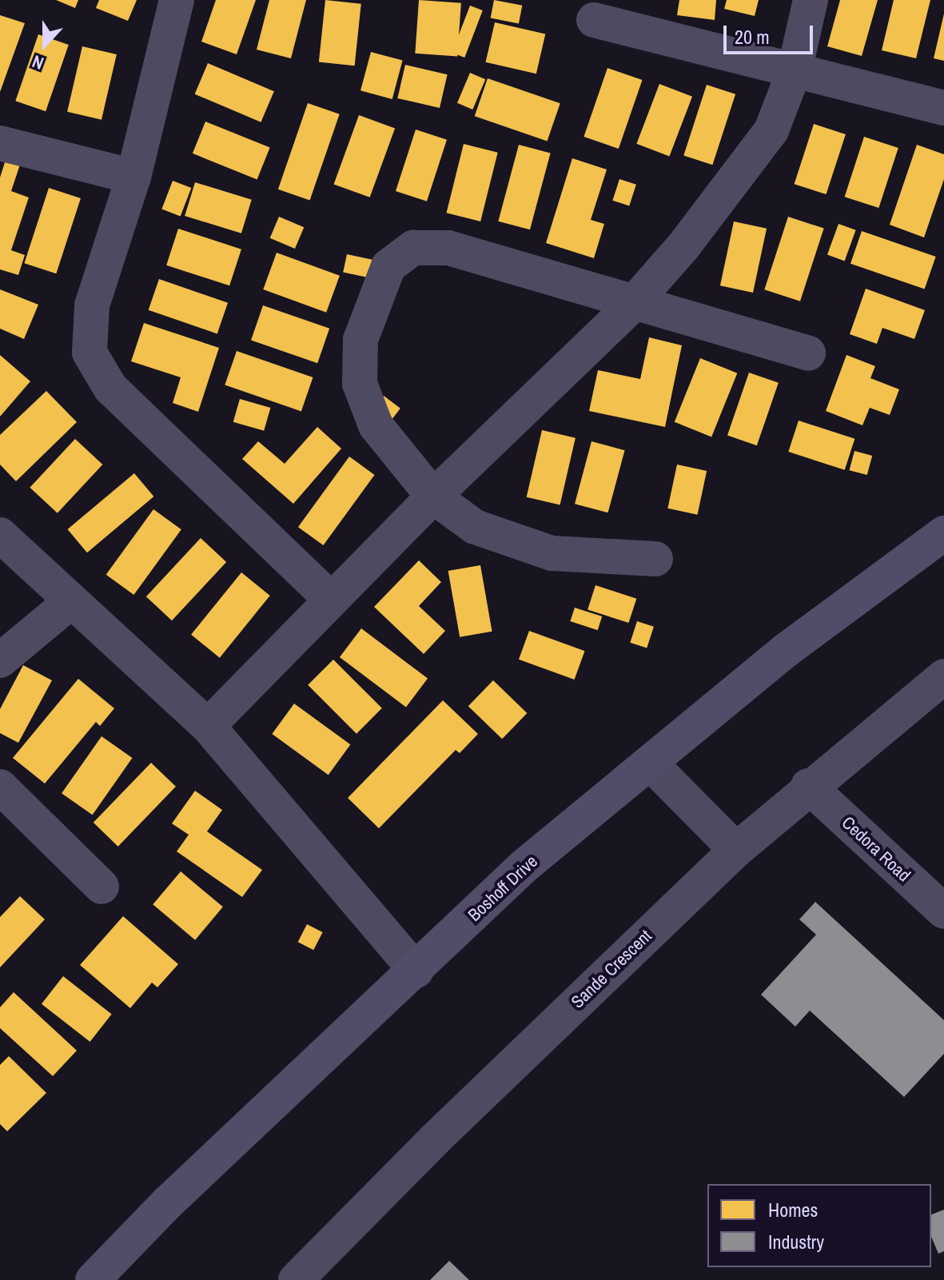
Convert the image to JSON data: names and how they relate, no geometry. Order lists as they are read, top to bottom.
{
  "streets": {
    "main road": ["Boshoff Drive"],
    "street": ["Cedora Road", "Sande Crescent"]
  },
  "crossings": [
    ["Cedora Road", "Sande Crescent"]
  ],
  "legend": ["Homes", "Industry"],
  "scale_bar": "20 m",
  "north": "bottom"
}
